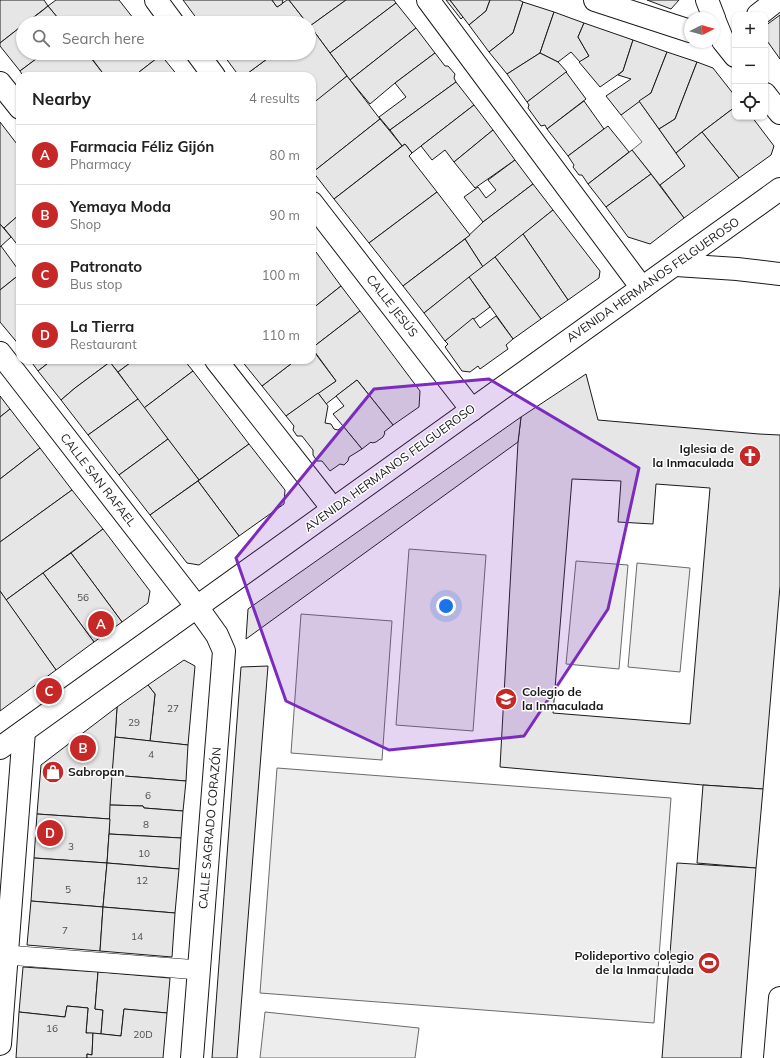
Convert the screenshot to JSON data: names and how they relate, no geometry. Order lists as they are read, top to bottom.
{
  "streets": {
    "street": [
      "AVENIDA HERMANOS FELGUEROSO",
      "CALLE JESÚS",
      "CALLE SAN RAFAEL",
      "CALLE SAGRADO CORAZÓN"
    ]
  },
  "crossings": [
    ["AVENIDA HERMANOS FELGUEROSO", "CALLE JESÚS"],
    ["AVENIDA HERMANOS FELGUEROSO", "CALLE SAN RAFAEL"],
    ["AVENIDA HERMANOS FELGUEROSO", "CALLE SAGRADO CORAZÓN"],
    ["CALLE SAN RAFAEL", "CALLE SAGRADO CORAZÓN"]
  ],
  "places": {
    "church": ["Iglesia de la Inmaculada"],
    "school or university": ["Colegio de la Inmaculada"],
    "shop": ["Sabropan"],
    "sports": ["Polideportivo colegio de la Inmaculada"]
  },
  "house_numbers": [
    "56",
    "27",
    "29",
    "4",
    "6",
    "8",
    "3",
    "10",
    "12",
    "5",
    "7",
    "14",
    "16",
    "20D"
  ],
  "north": "right",
  "page": {
    "map_buttons": ["+", "−"],
    "search": "Search here",
    "heading": ["Nearby", "4 results"],
    "list": [
      {
        "mark": "A",
        "name": "Farmacia Féliz Gijón",
        "note": "Pharmacy",
        "value": "80 m"
      },
      {
        "mark": "B",
        "name": "Yemaya Moda",
        "note": "Shop",
        "value": "90 m"
      },
      {
        "mark": "C",
        "name": "Patronato",
        "note": "Bus stop",
        "value": "100 m"
      },
      {
        "mark": "D",
        "name": "La Tierra",
        "note": "Restaurant",
        "value": "110 m"
      }
    ],
    "pins": [
      "A",
      "C",
      "B",
      "D"
    ]
  }
}
